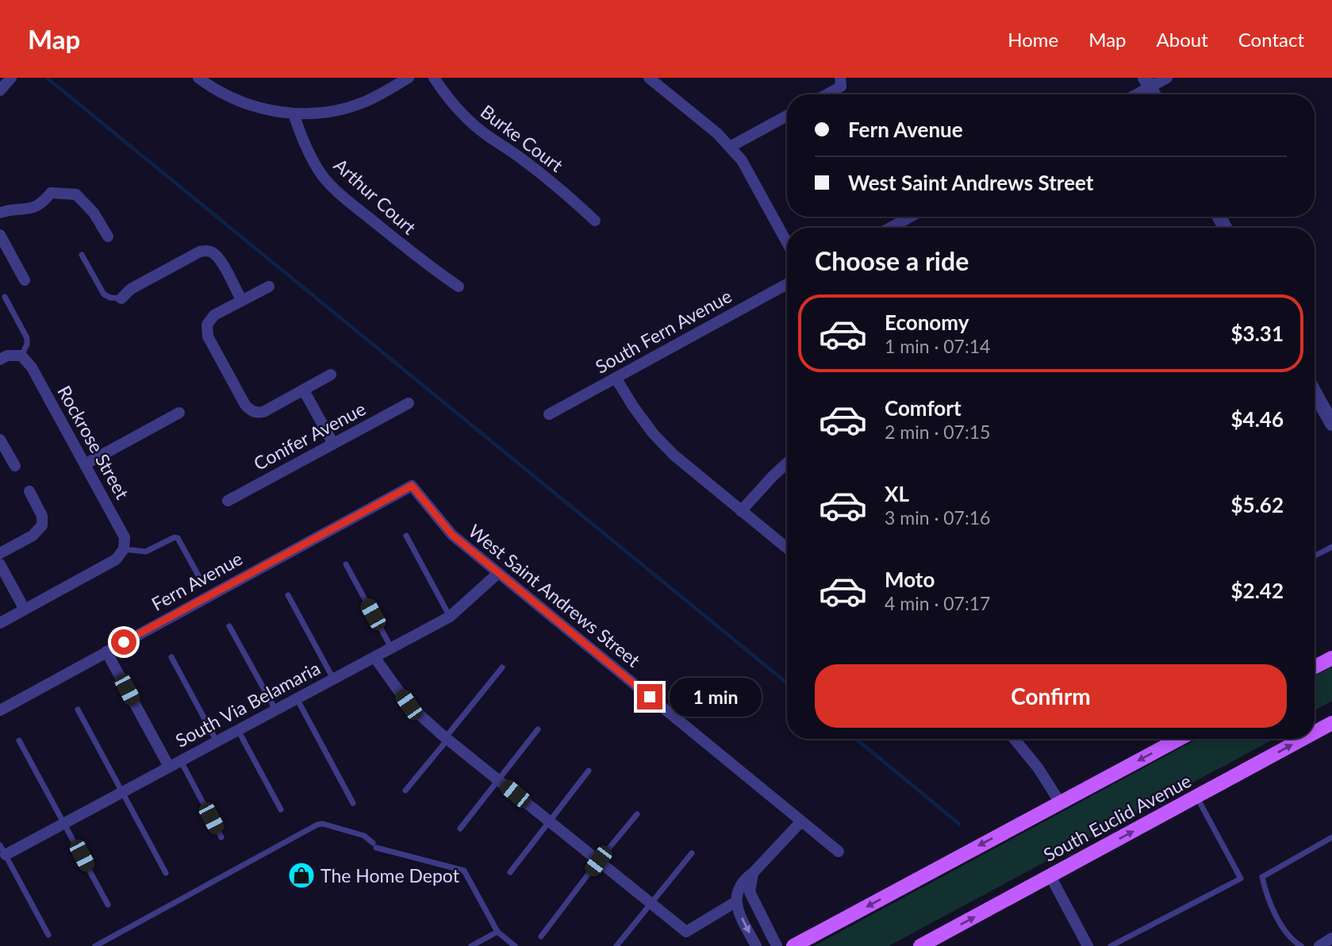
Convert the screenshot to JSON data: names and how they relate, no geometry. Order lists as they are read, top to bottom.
{
  "streets": {
    "main road": ["South Euclid Avenue"],
    "street": [
      "Burke Court",
      "Arthur Court",
      "South Fern Avenue",
      "Conifer Avenue",
      "Rockrose Street",
      "Fern Avenue",
      "West Saint Andrews Street",
      "South Via Belamaria"
    ]
  },
  "crossings": [
    ["Fern Avenue", "West Saint Andrews Street"],
    ["West Saint Andrews Street", "South Via Belamaria"]
  ],
  "places": {
    "shop": ["The Home Depot"]
  },
  "page": {
    "header": "Map",
    "nav": [
      "Home",
      "Map",
      "About",
      "Contact"
    ],
    "banner": ["Fern Avenue", "West Saint Andrews Street"],
    "heading": "Choose a ride",
    "list": [
      {
        "name": "Economy",
        "note": "1 min · 07:14",
        "value": "$3.31"
      },
      {
        "name": "Comfort",
        "note": "2 min · 07:15",
        "value": "$4.46"
      },
      {
        "name": "XL",
        "note": "3 min · 07:16",
        "value": "$5.62"
      },
      {
        "name": "Moto",
        "note": "4 min · 07:17",
        "value": "$2.42"
      }
    ],
    "buttons": "Confirm",
    "bubble": "1 min"
  }
}
